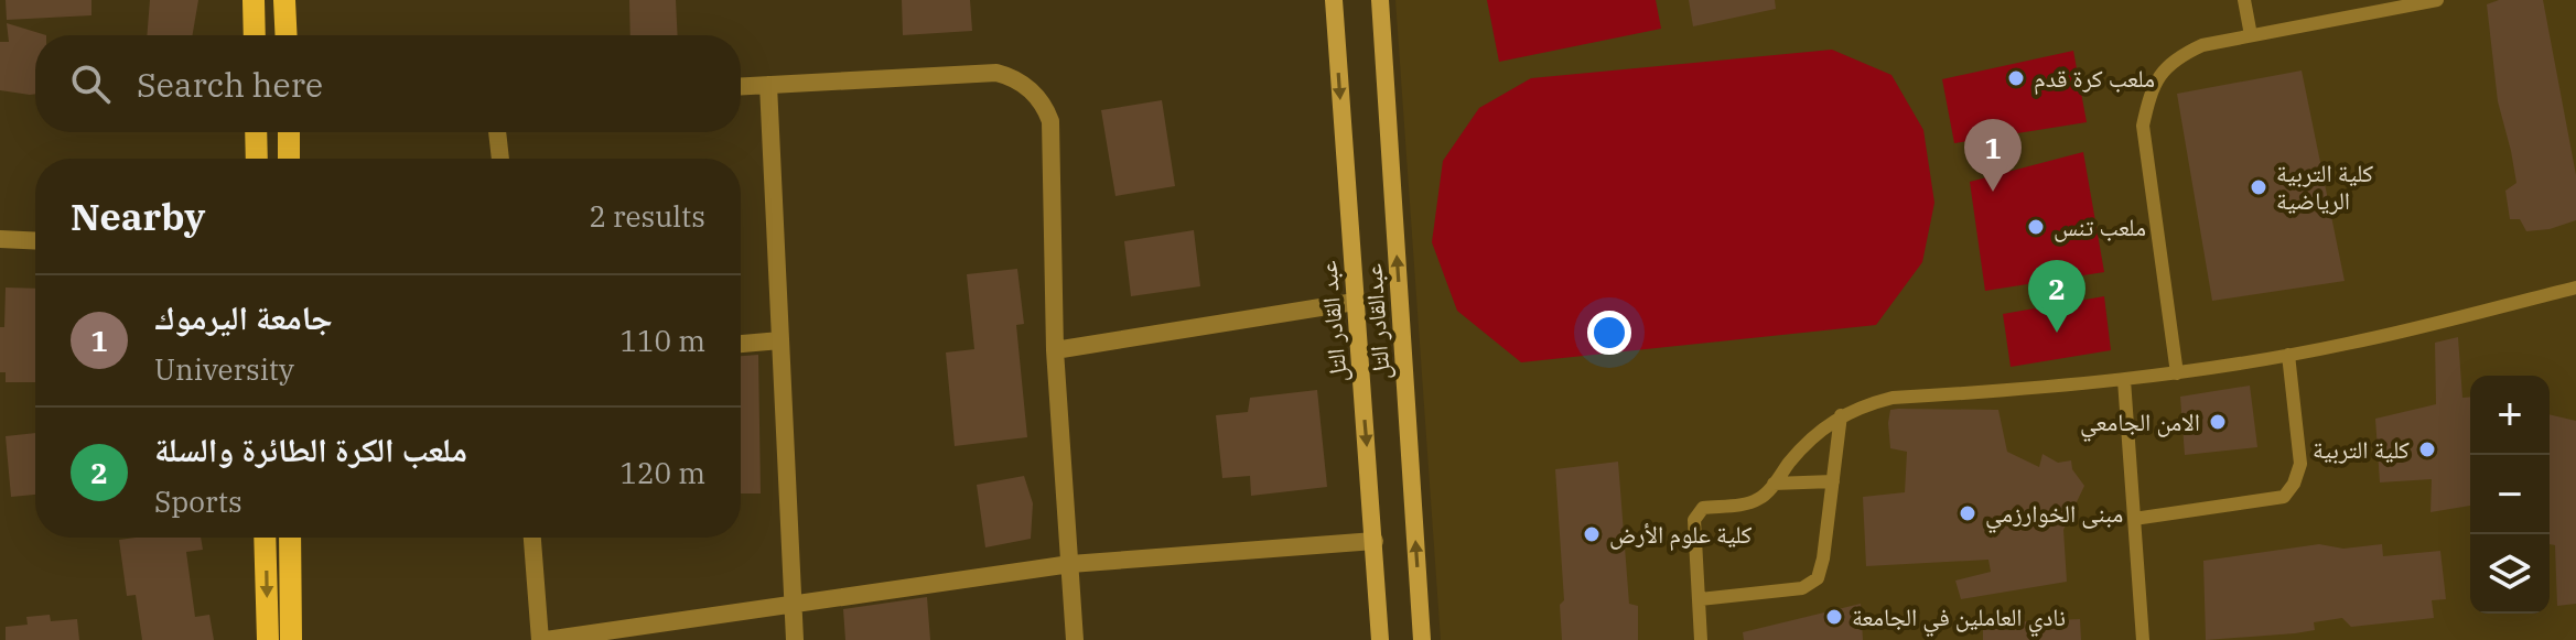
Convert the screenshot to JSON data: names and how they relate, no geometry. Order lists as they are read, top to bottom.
{
  "streets": {
    "main road": ["عبد القادر التل", "عبدالقادر التل"]
  },
  "one_way": ["عبد القادر التل", "عبدالقادر التل"],
  "places": [
    "ملعب كرة قدم",
    "كلية التربية الرياضية",
    "ملعب تنس",
    "الامن الجامعي",
    "كلية التربية",
    "مبنى الخوارزمي",
    "كلية علوم الأرض",
    "نادي العاملين في الجامعة"
  ],
  "page": {
    "search": "Search here",
    "pins": ["1", "2"],
    "heading": ["Nearby", "2 results"],
    "list": [
      {
        "mark": "1",
        "name": "جامعة اليرموك",
        "note": "University",
        "value": "110 m"
      },
      {
        "mark": "2",
        "name": "ملعب الكرة الطائرة والسلة",
        "note": "Sports",
        "value": "120 m"
      }
    ],
    "map_buttons": ["+", "−"]
  }
}
